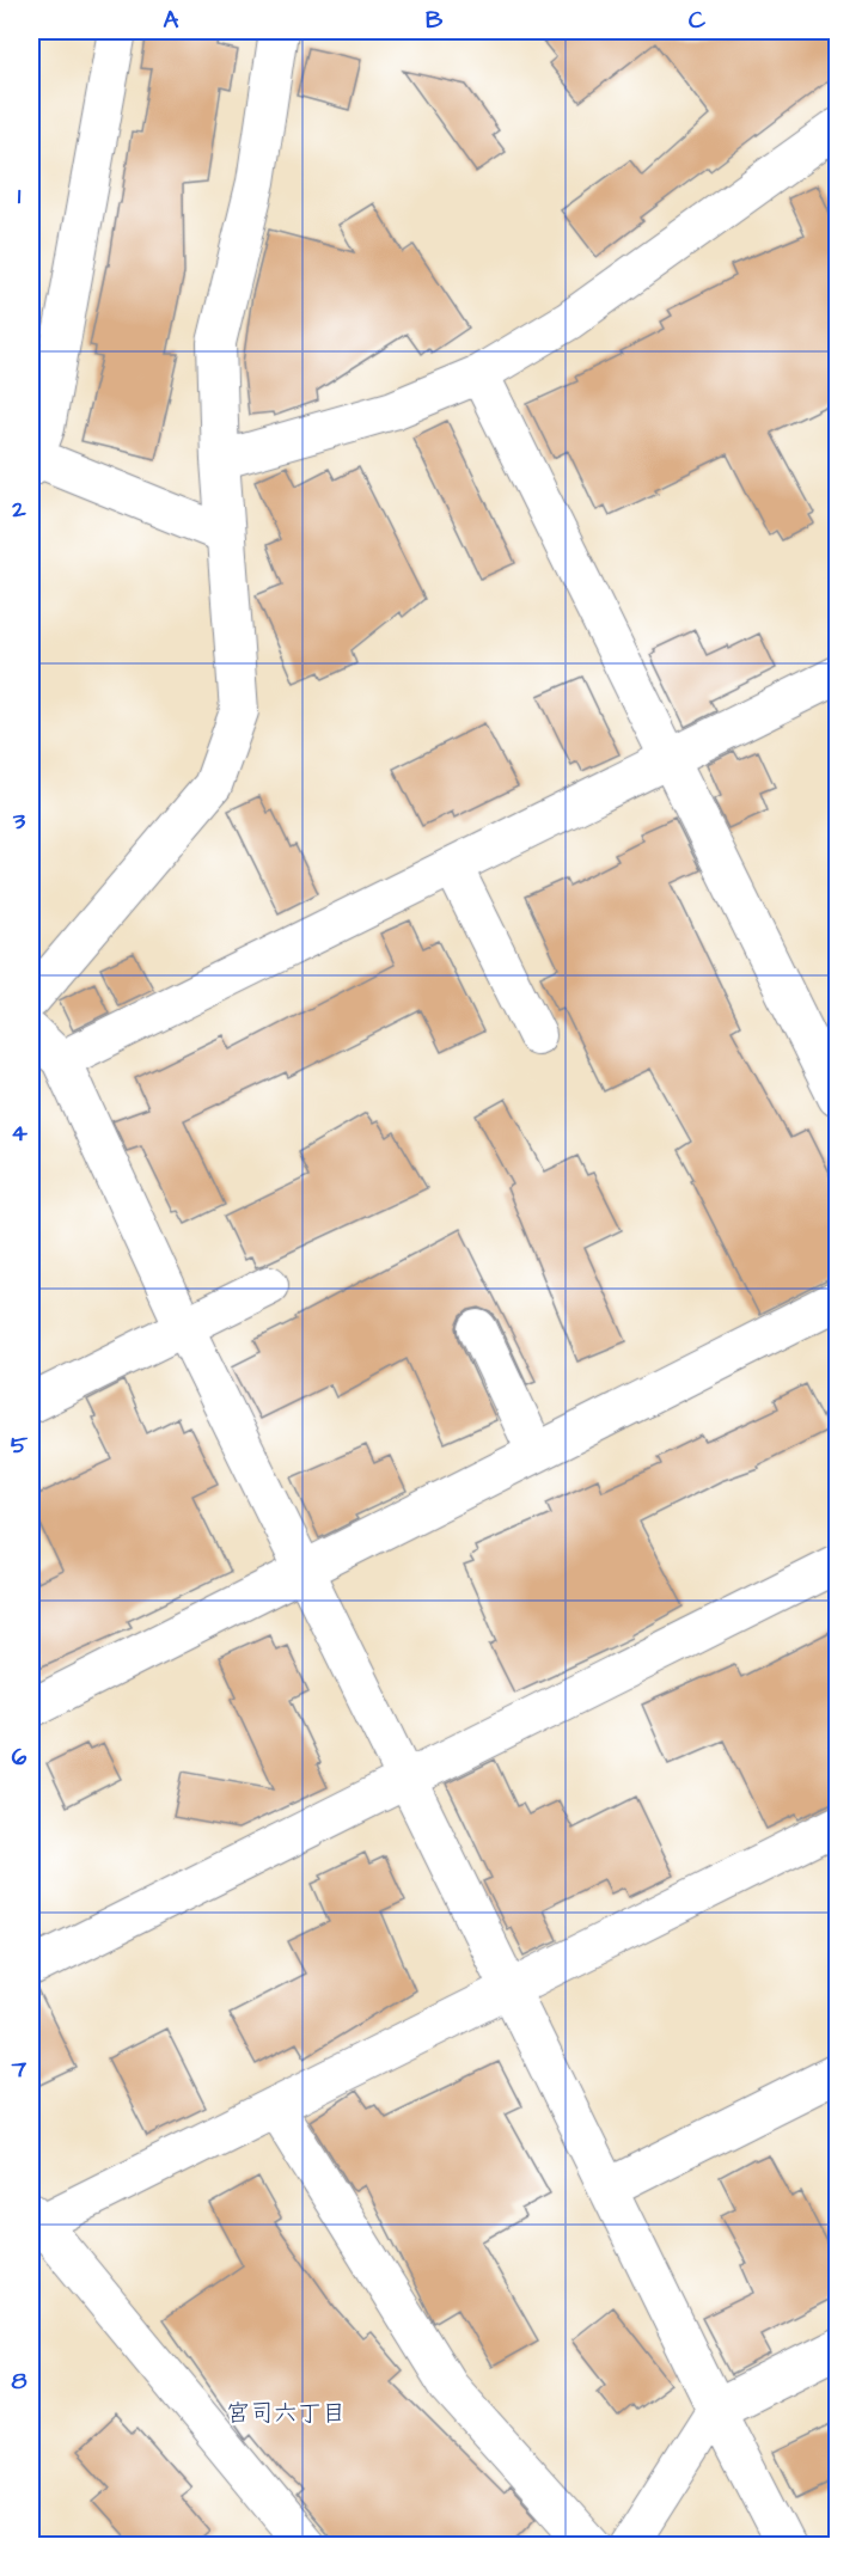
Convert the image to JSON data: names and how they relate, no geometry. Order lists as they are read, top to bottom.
{
  "districts": ["宮司六丁目"],
  "grid": {
    "columns": ["A", "B", "C"],
    "rows": [
      "1",
      "2",
      "3",
      "4",
      "5",
      "6",
      "7",
      "8"
    ]
  }
}
